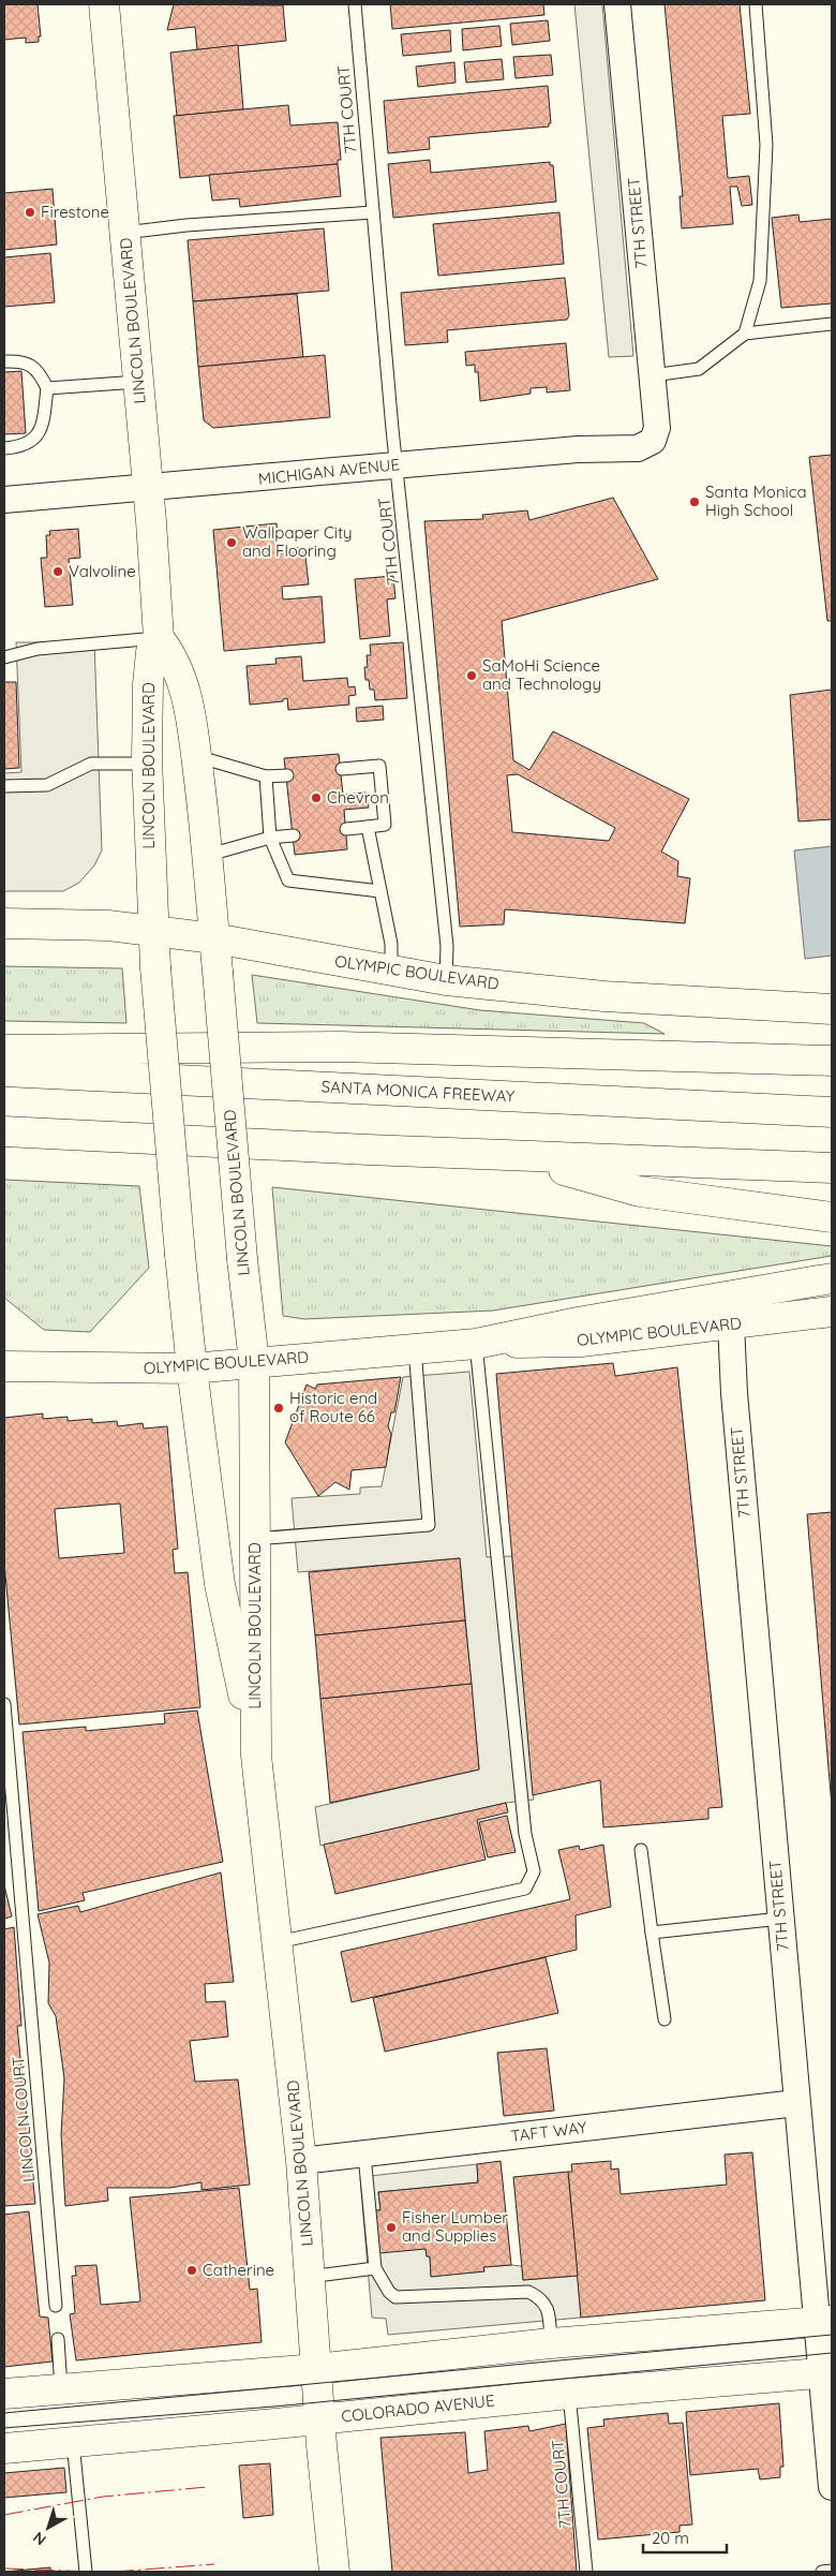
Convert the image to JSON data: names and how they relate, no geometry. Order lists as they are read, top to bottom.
{
  "streets": {
    "main road": [
      "LINCOLN BOULEVARD",
      "OLYMPIC BOULEVARD",
      "SANTA MONICA FREEWAY",
      "COLORADO AVENUE"
    ],
    "street": ["7TH STREET", "MICHIGAN AVENUE", "TAFT WAY"],
    "lane": ["7TH COURT", "LINCOLN COURT"]
  },
  "crossings": [
    ["7TH COURT", "MICHIGAN AVENUE"],
    ["7TH COURT", "OLYMPIC BOULEVARD"],
    ["7TH COURT", "COLORADO AVENUE"],
    ["7TH STREET", "MICHIGAN AVENUE"],
    ["7TH STREET", "OLYMPIC BOULEVARD"],
    ["7TH STREET", "TAFT WAY"],
    ["7TH STREET", "COLORADO AVENUE"],
    ["LINCOLN BOULEVARD", "MICHIGAN AVENUE"],
    ["LINCOLN BOULEVARD", "OLYMPIC BOULEVARD"],
    ["LINCOLN BOULEVARD", "TAFT WAY"],
    ["LINCOLN BOULEVARD", "COLORADO AVENUE"]
  ],
  "places": [
    "Firestone",
    "Santa Monica High School",
    "Wallpaper City and Flooring",
    "Valvoline",
    "SaMoHi Science and Technology",
    "Chevron",
    "Historic end of Route 66",
    "Fisher Lumber and Supplies",
    "Catherine"
  ],
  "scale_bar": "20 m",
  "north": "bottom left"
}
